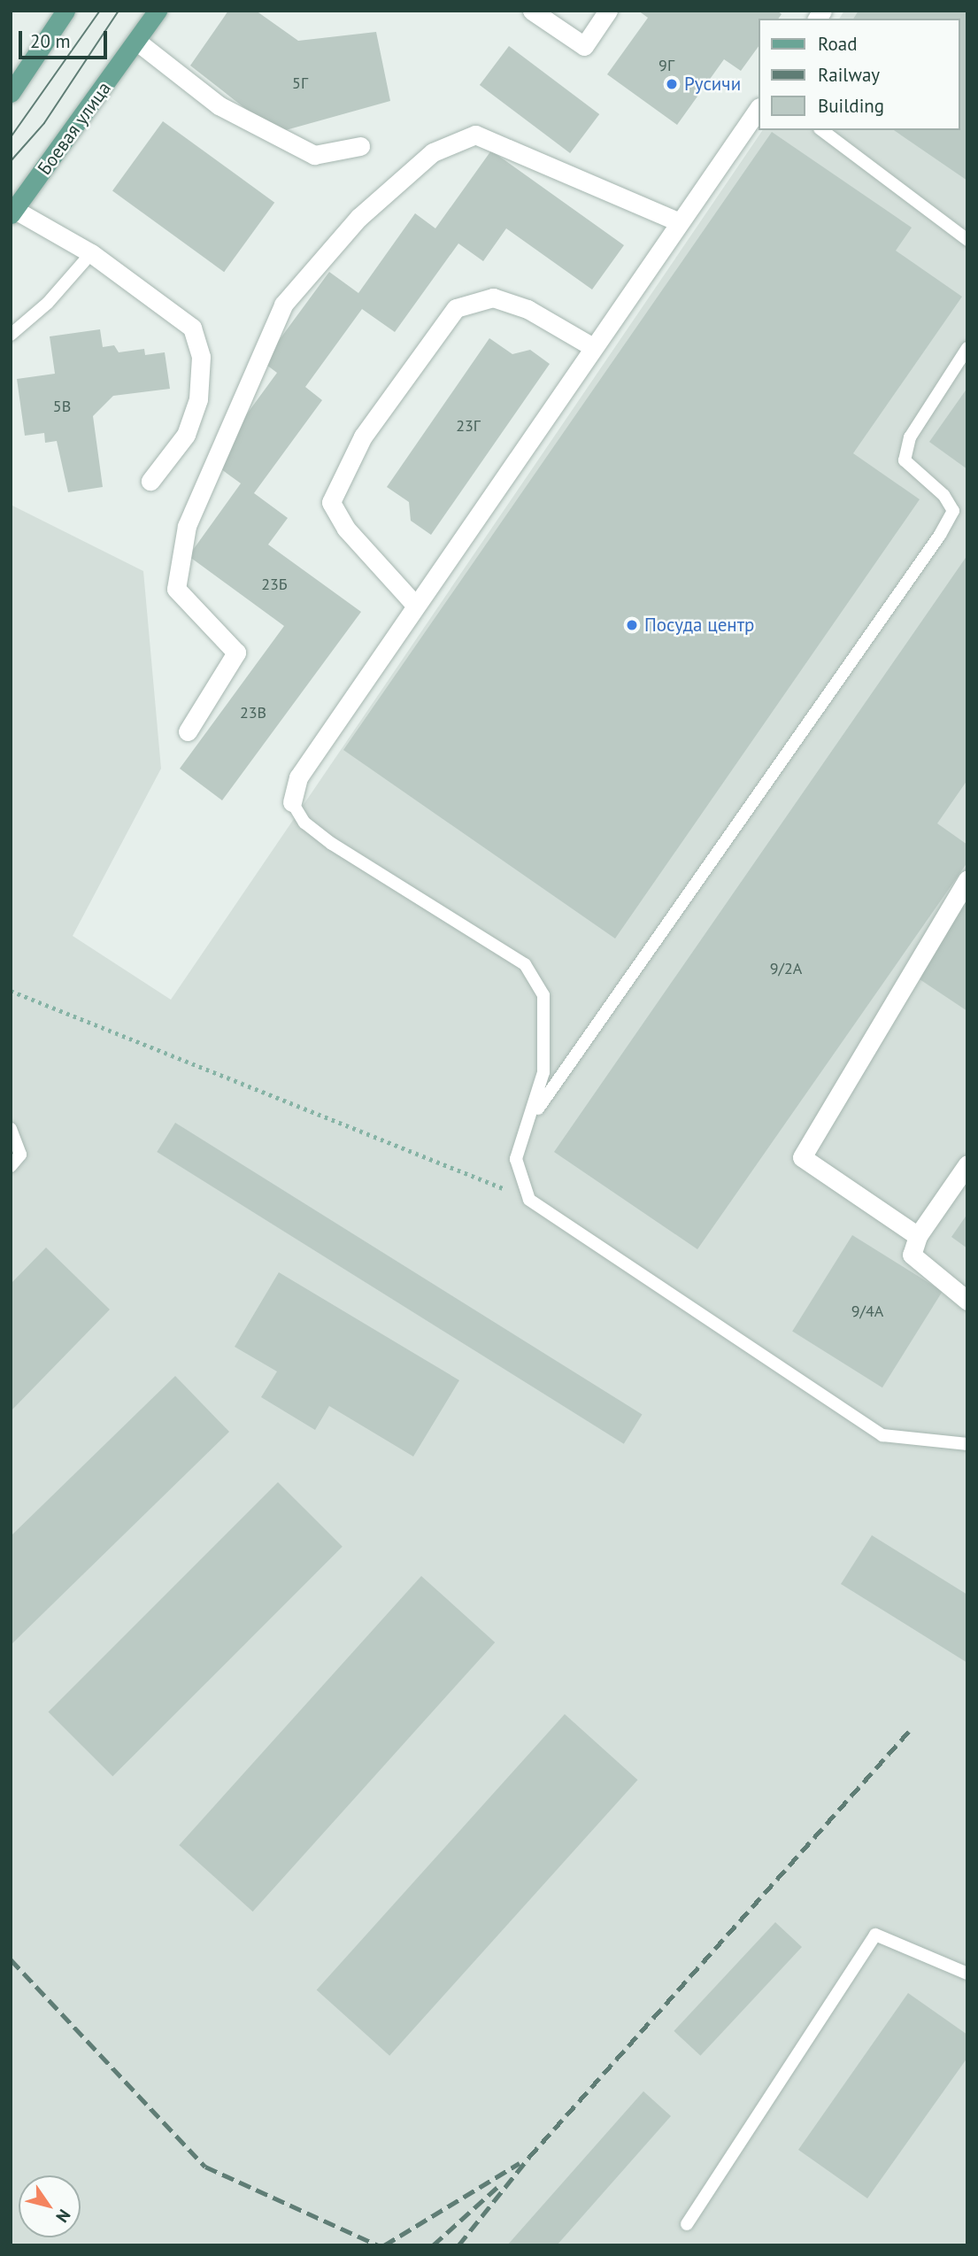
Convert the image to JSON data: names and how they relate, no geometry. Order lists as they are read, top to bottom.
{
  "streets": {
    "main road": ["Боевая улица"]
  },
  "places": ["Русичи", "Посуда центр"],
  "house_numbers": [
    "9Г",
    "5Г",
    "5В",
    "23Г",
    "23Б",
    "23В",
    "9/2А",
    "9/4А"
  ],
  "legend": ["Road", "Railway", "Building"],
  "scale_bar": "20 m",
  "north": "bottom right"
}
